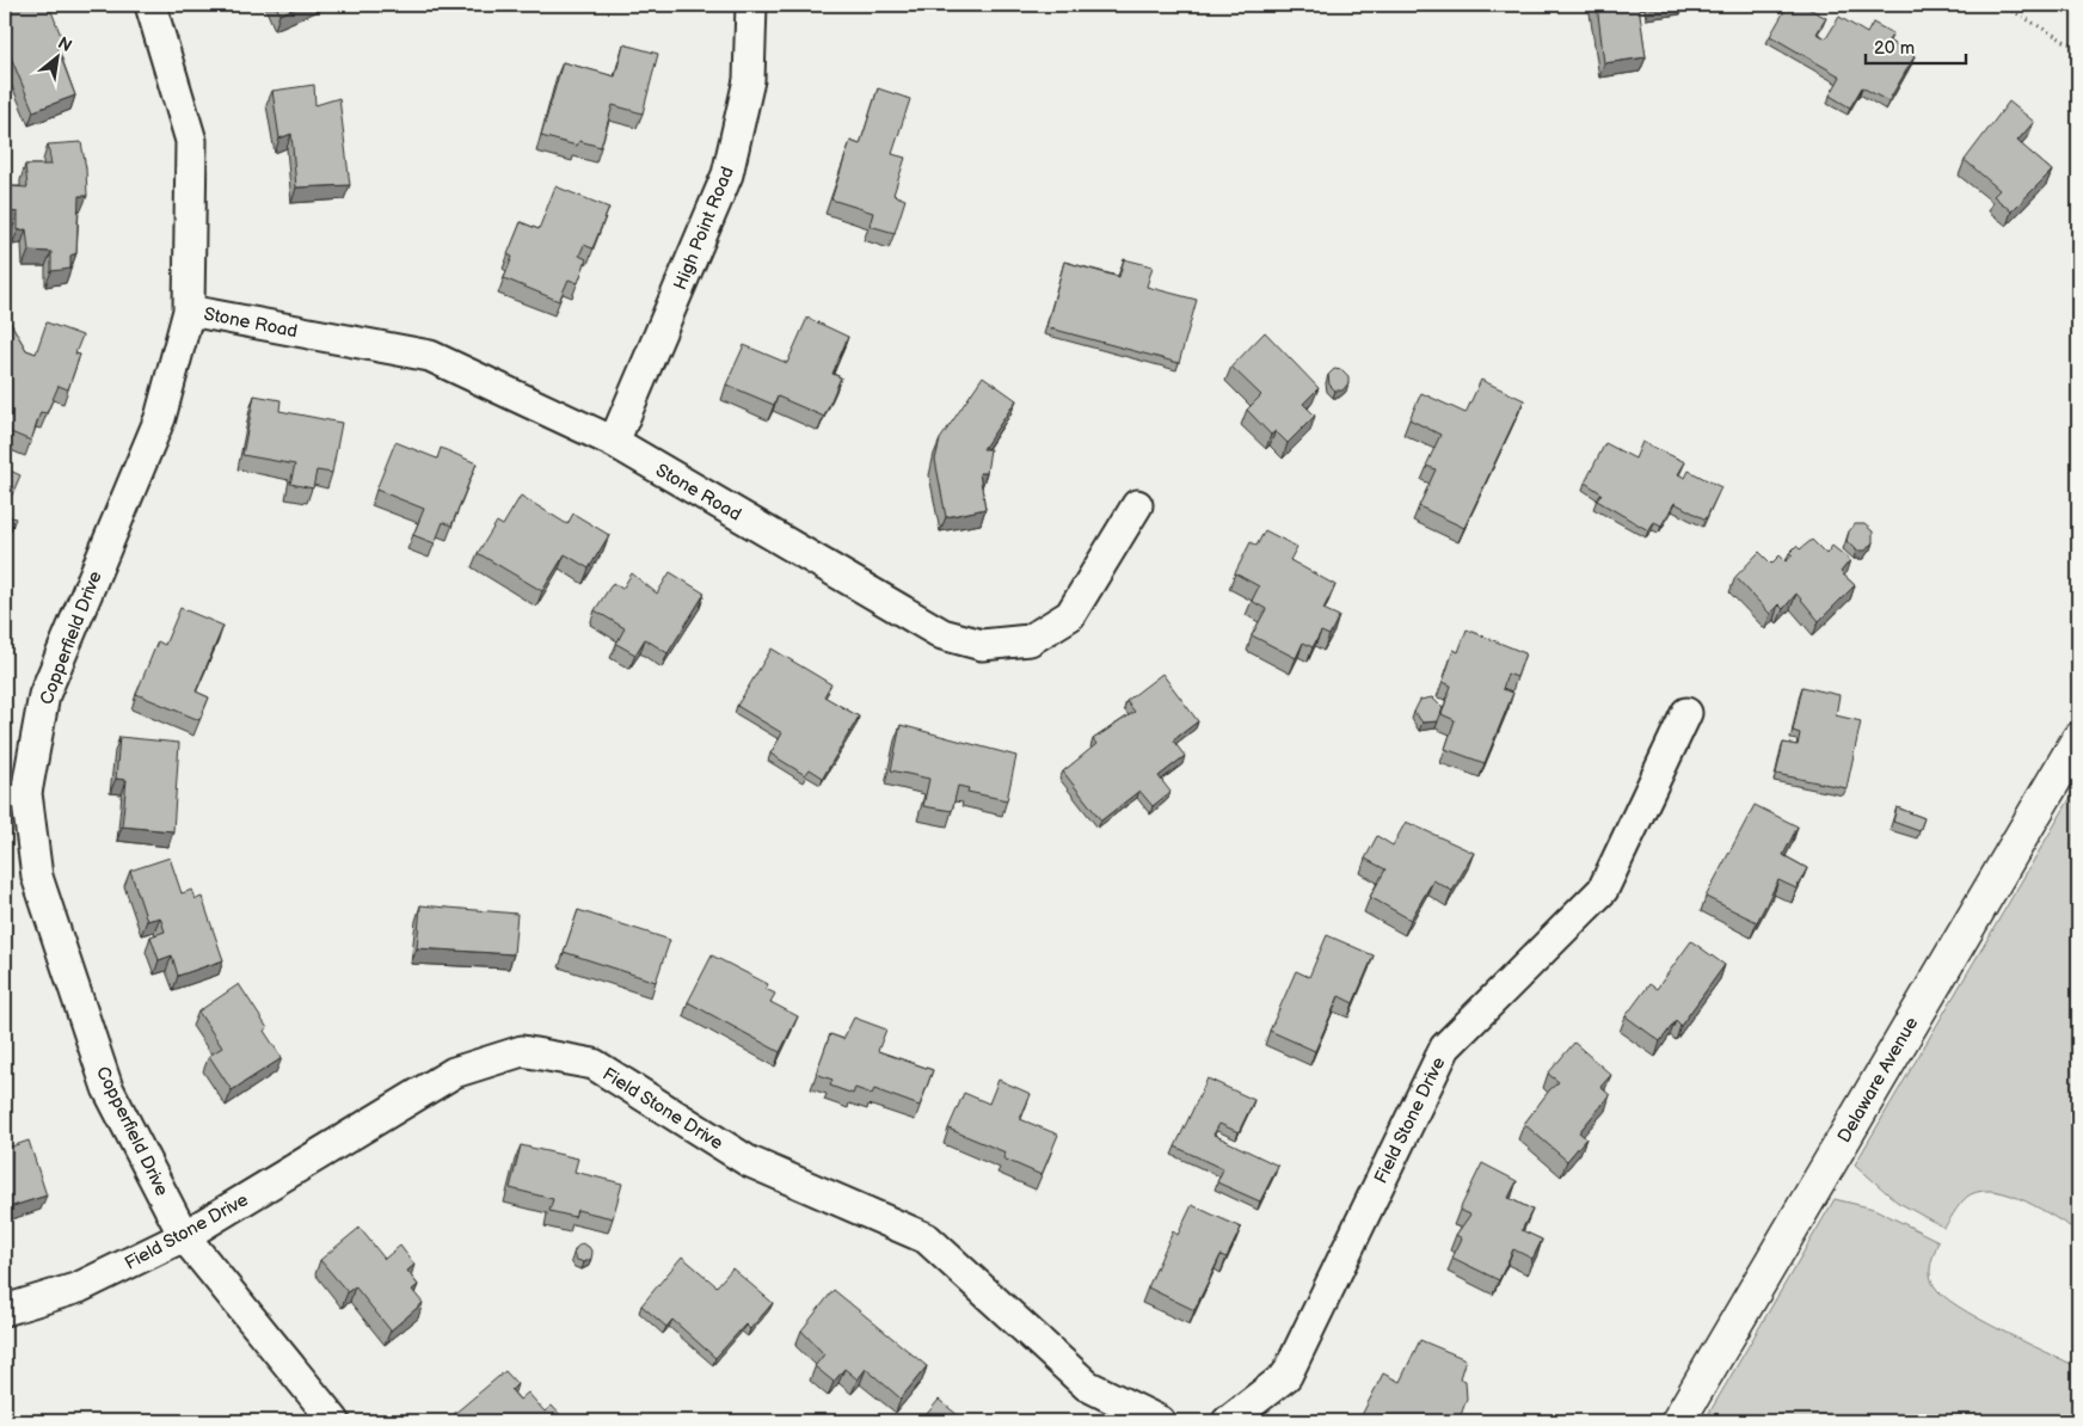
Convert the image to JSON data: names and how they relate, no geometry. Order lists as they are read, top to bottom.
{
  "streets": {
    "street": [
      "High Point Road",
      "Stone Road",
      "Copperfield Drive",
      "Delaware Avenue",
      "Field Stone Drive"
    ]
  },
  "crossings": [
    ["High Point Road", "Stone Road"],
    ["Stone Road", "Copperfield Drive"],
    ["Copperfield Drive", "Field Stone Drive"]
  ],
  "scale_bar": "20 m",
  "north": "top right"
}
